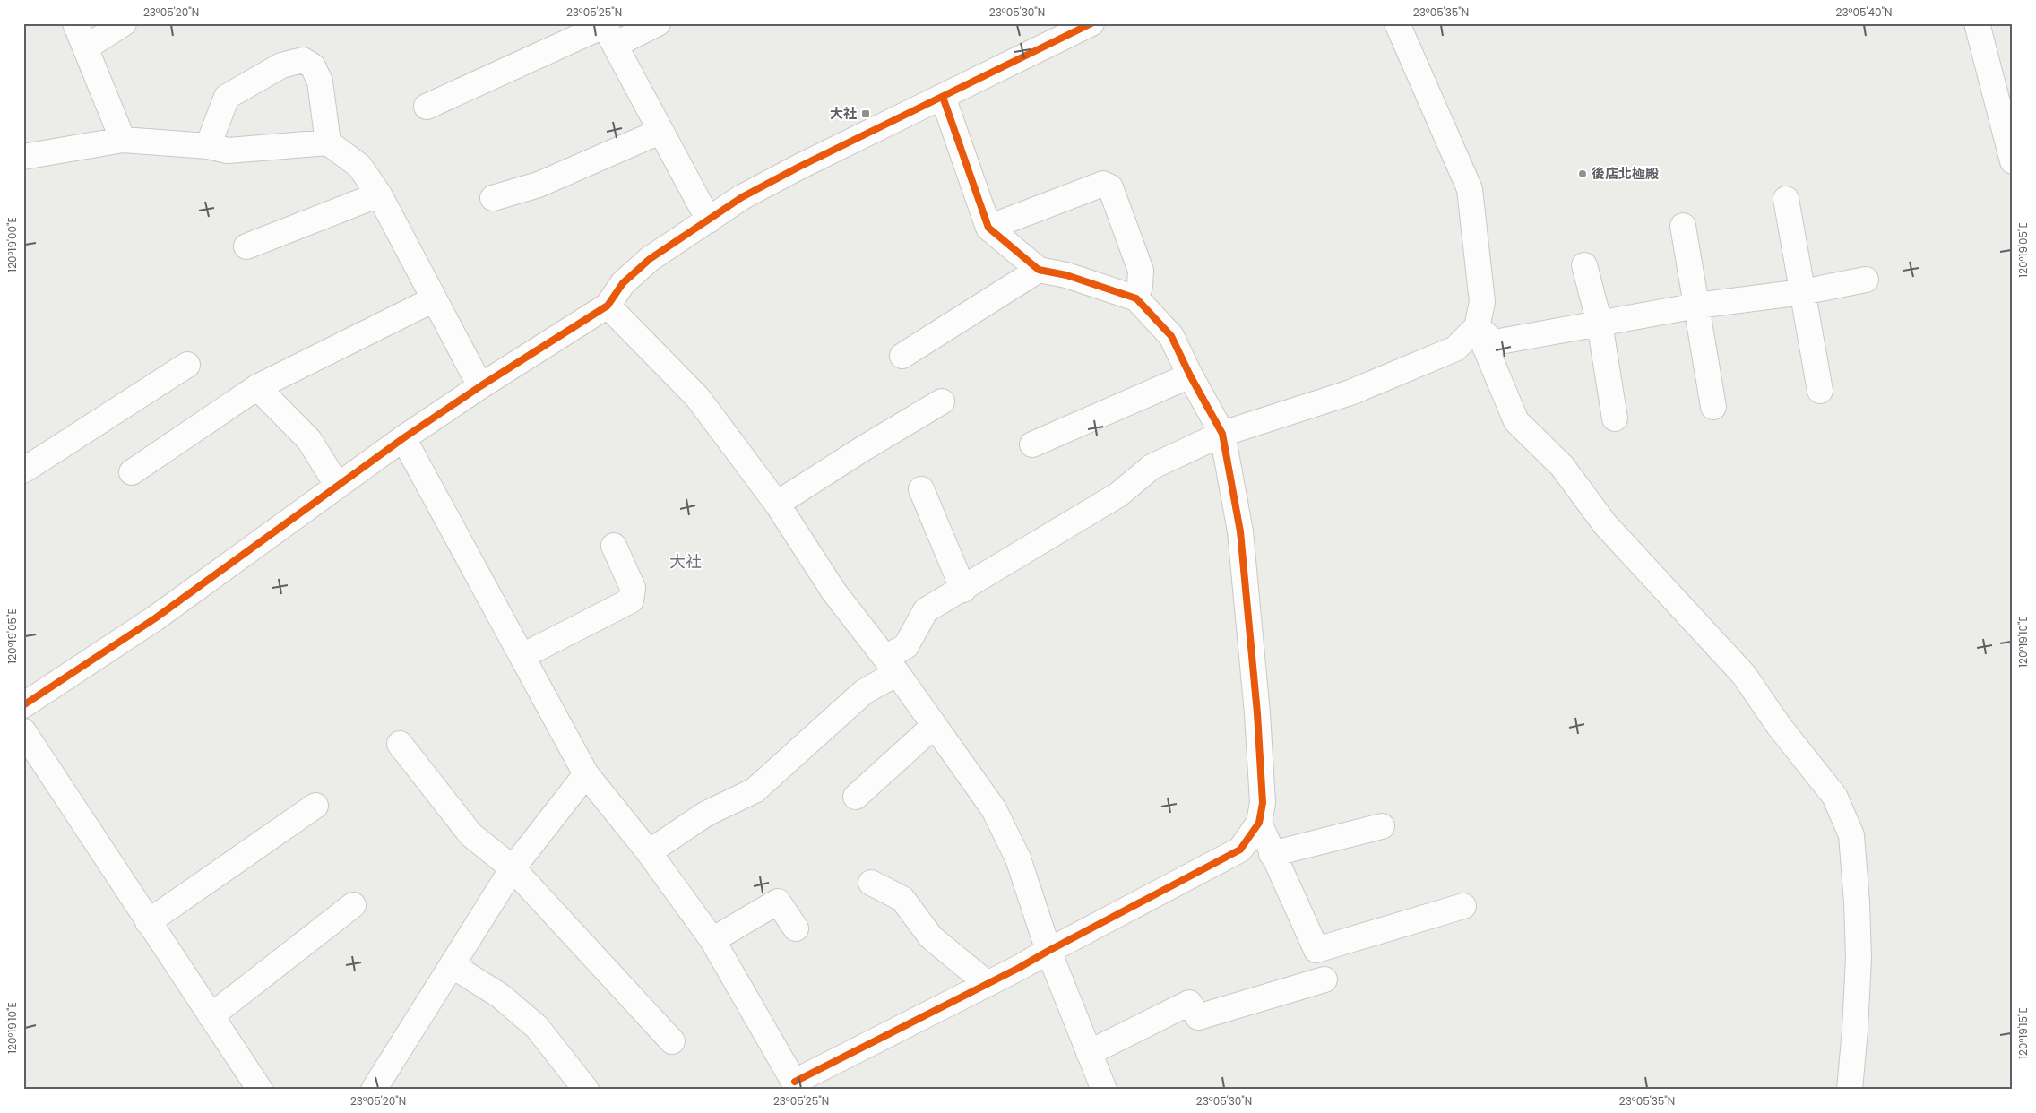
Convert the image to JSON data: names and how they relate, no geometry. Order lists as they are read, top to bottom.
{
  "districts": ["大社"],
  "places": {
    "transit": ["大社"],
    "other": ["後店北極殿"]
  },
  "coordinates": [
    "23°05'20\"N",
    "23°05'25\"N",
    "23°05'30\"N",
    "23°05'35\"N",
    "23°05'40\"N",
    "120°19'00\"E",
    "120°19'05\"E",
    "120°19'10\"E",
    "120°19'15\"E"
  ]
}
